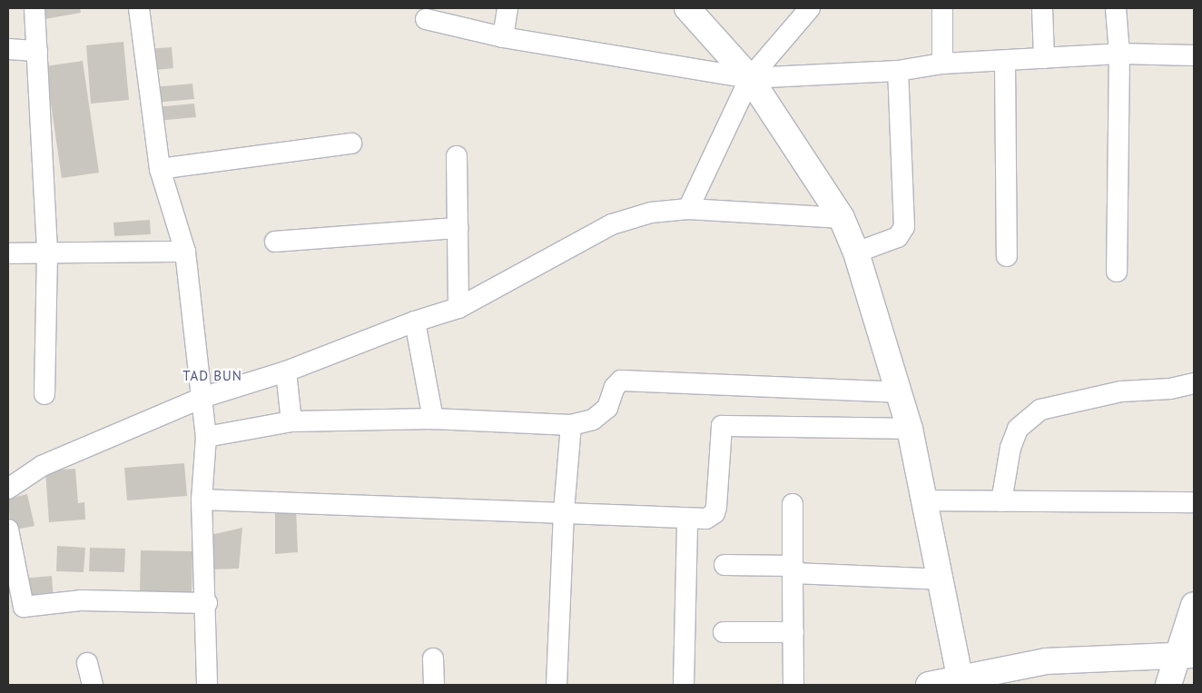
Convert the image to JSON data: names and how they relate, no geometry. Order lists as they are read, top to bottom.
{
  "districts": ["TAD BUN"]
}
